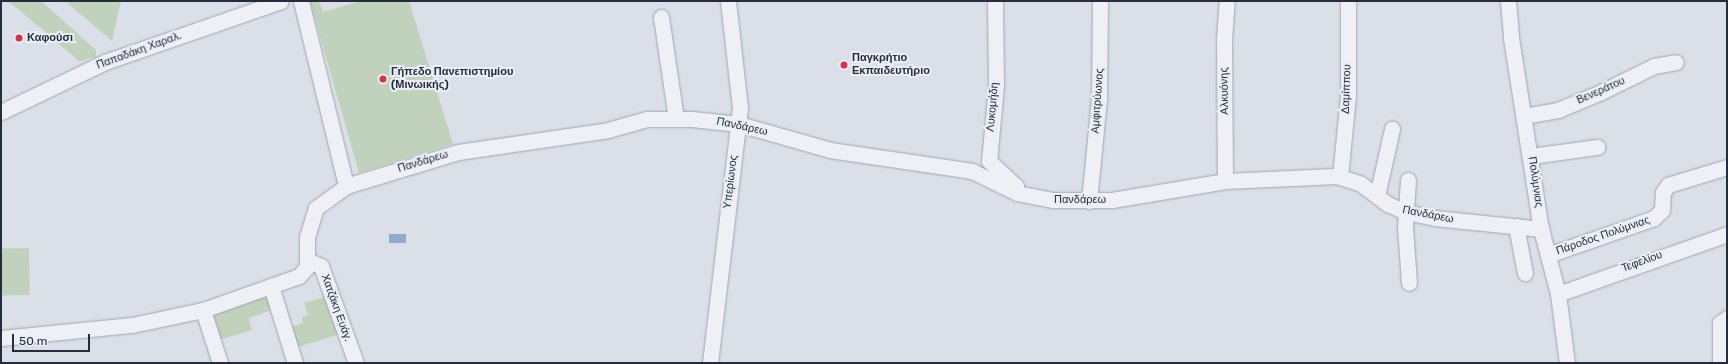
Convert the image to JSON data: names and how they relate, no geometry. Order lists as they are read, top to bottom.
{
  "streets": {
    "street": [
      "Παπαδάκη Χαραλ.",
      "Δαμίππου",
      "Αλκυόνης",
      "Βενεράτου",
      "Αμφιτρύωνος",
      "Λυκομήδη",
      "Πανδάρεω",
      "Υπερίωνος",
      "Πολύμνιας",
      "Πάροδος Πολύμνιας",
      "Τεφελίου",
      "Χατζάκη Ευάγ."
    ]
  },
  "crossings": [
    ["Δαμίππου", "Πανδάρεω"],
    ["Αλκυόνης", "Πανδάρεω"],
    ["Βενεράτου", "Πολύμνιας"],
    ["Αμφιτρύωνος", "Πανδάρεω"],
    ["Λυκομήδη", "Πανδάρεω"],
    ["Πανδάρεω", "Υπερίωνος"],
    ["Πανδάρεω", "Πολύμνιας"],
    ["Πανδάρεω", "Χατζάκη Ευάγ."],
    ["Πολύμνιας", "Πάροδος Πολύμνιας"],
    ["Πολύμνιας", "Τεφελίου"]
  ],
  "places": ["Καφούσι", "Παγκρήτιο Εκπαιδευτήριο", "Γήπεδο Πανεπιστημίου (Μινωικής)"],
  "scale_bar": "50 m"
}
